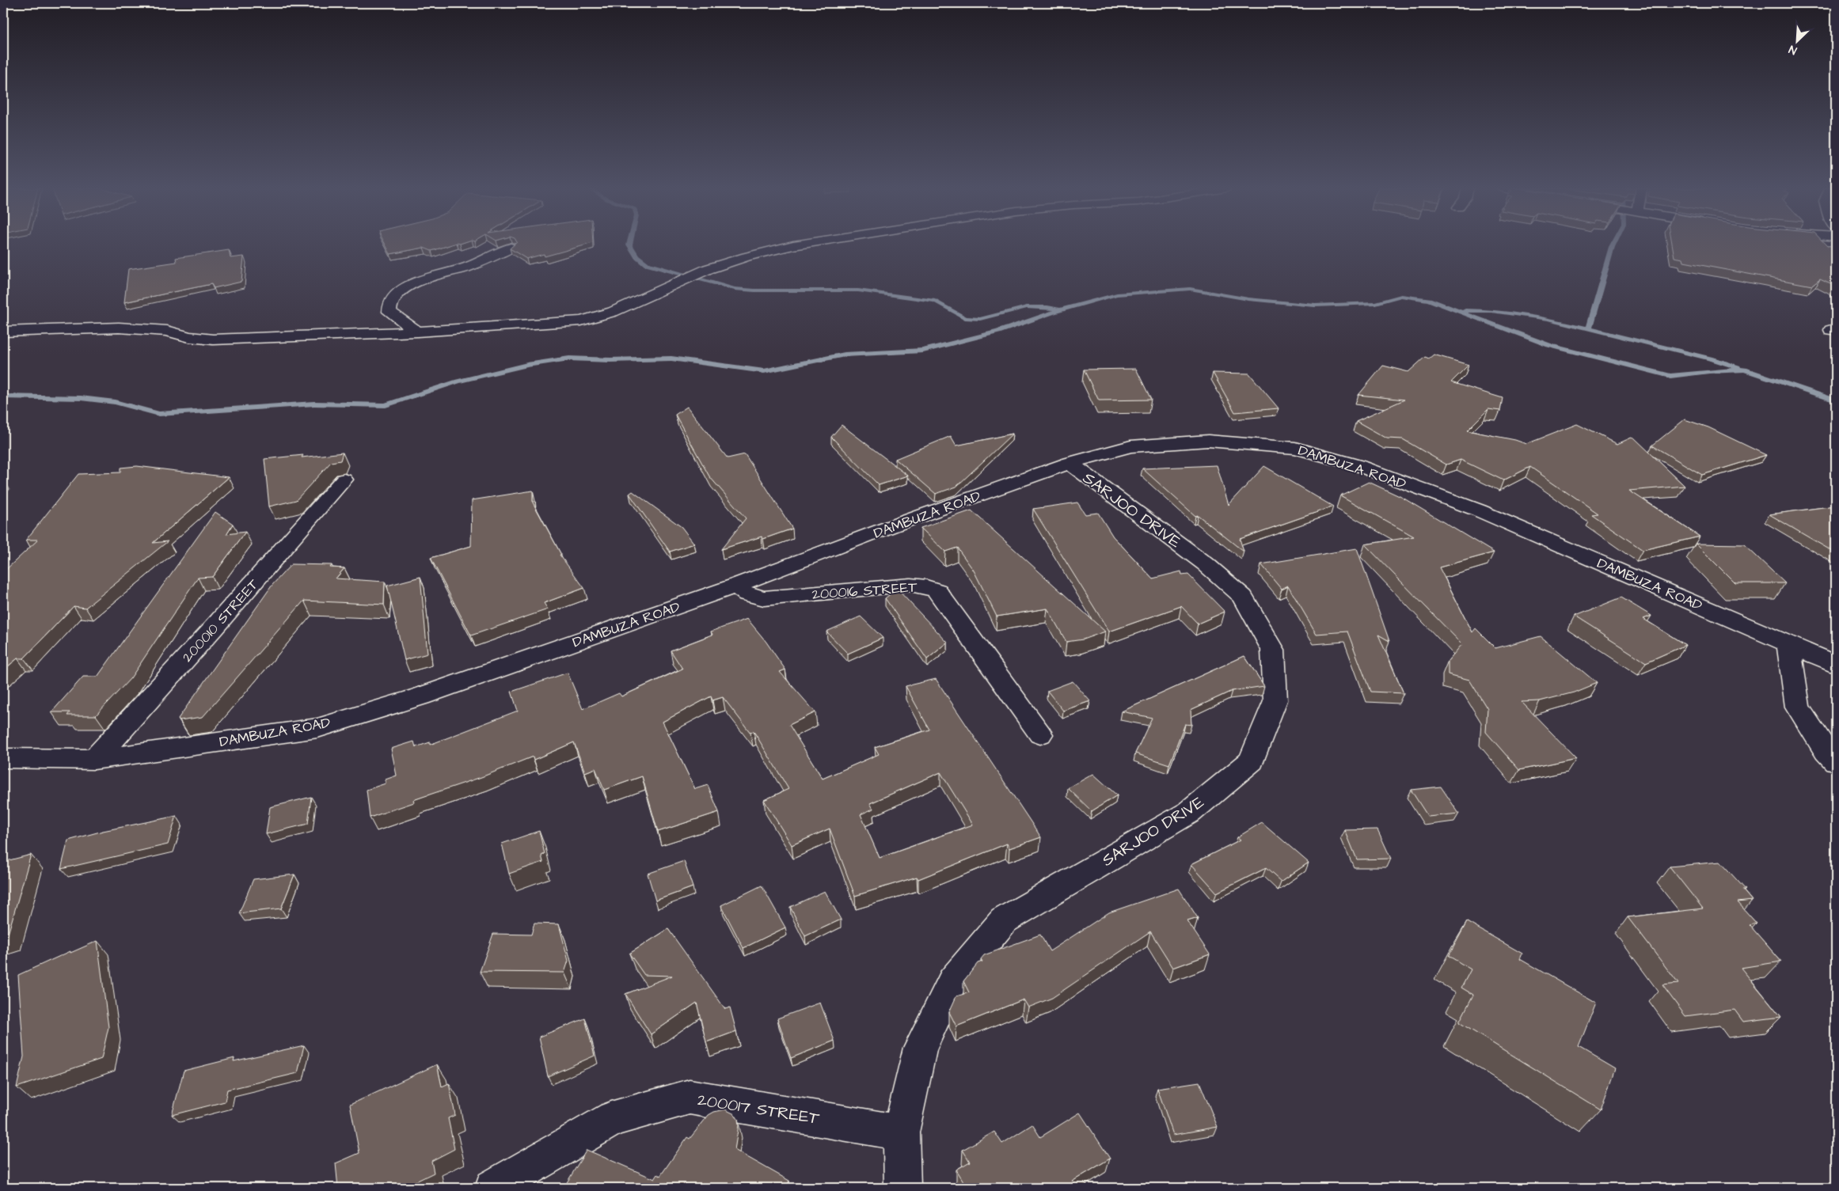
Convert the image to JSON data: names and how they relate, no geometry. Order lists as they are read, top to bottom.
{
  "streets": {
    "street": [
      "DAMBUZA ROAD",
      "SARJOO DRIVE",
      "200016 STREET",
      "200010 STREET",
      "200017 STREET"
    ]
  },
  "crossings": [
    ["DAMBUZA ROAD", "SARJOO DRIVE"],
    ["DAMBUZA ROAD", "200016 STREET"],
    ["DAMBUZA ROAD", "200010 STREET"],
    ["SARJOO DRIVE", "200017 STREET"]
  ],
  "north": "bottom left"
}
